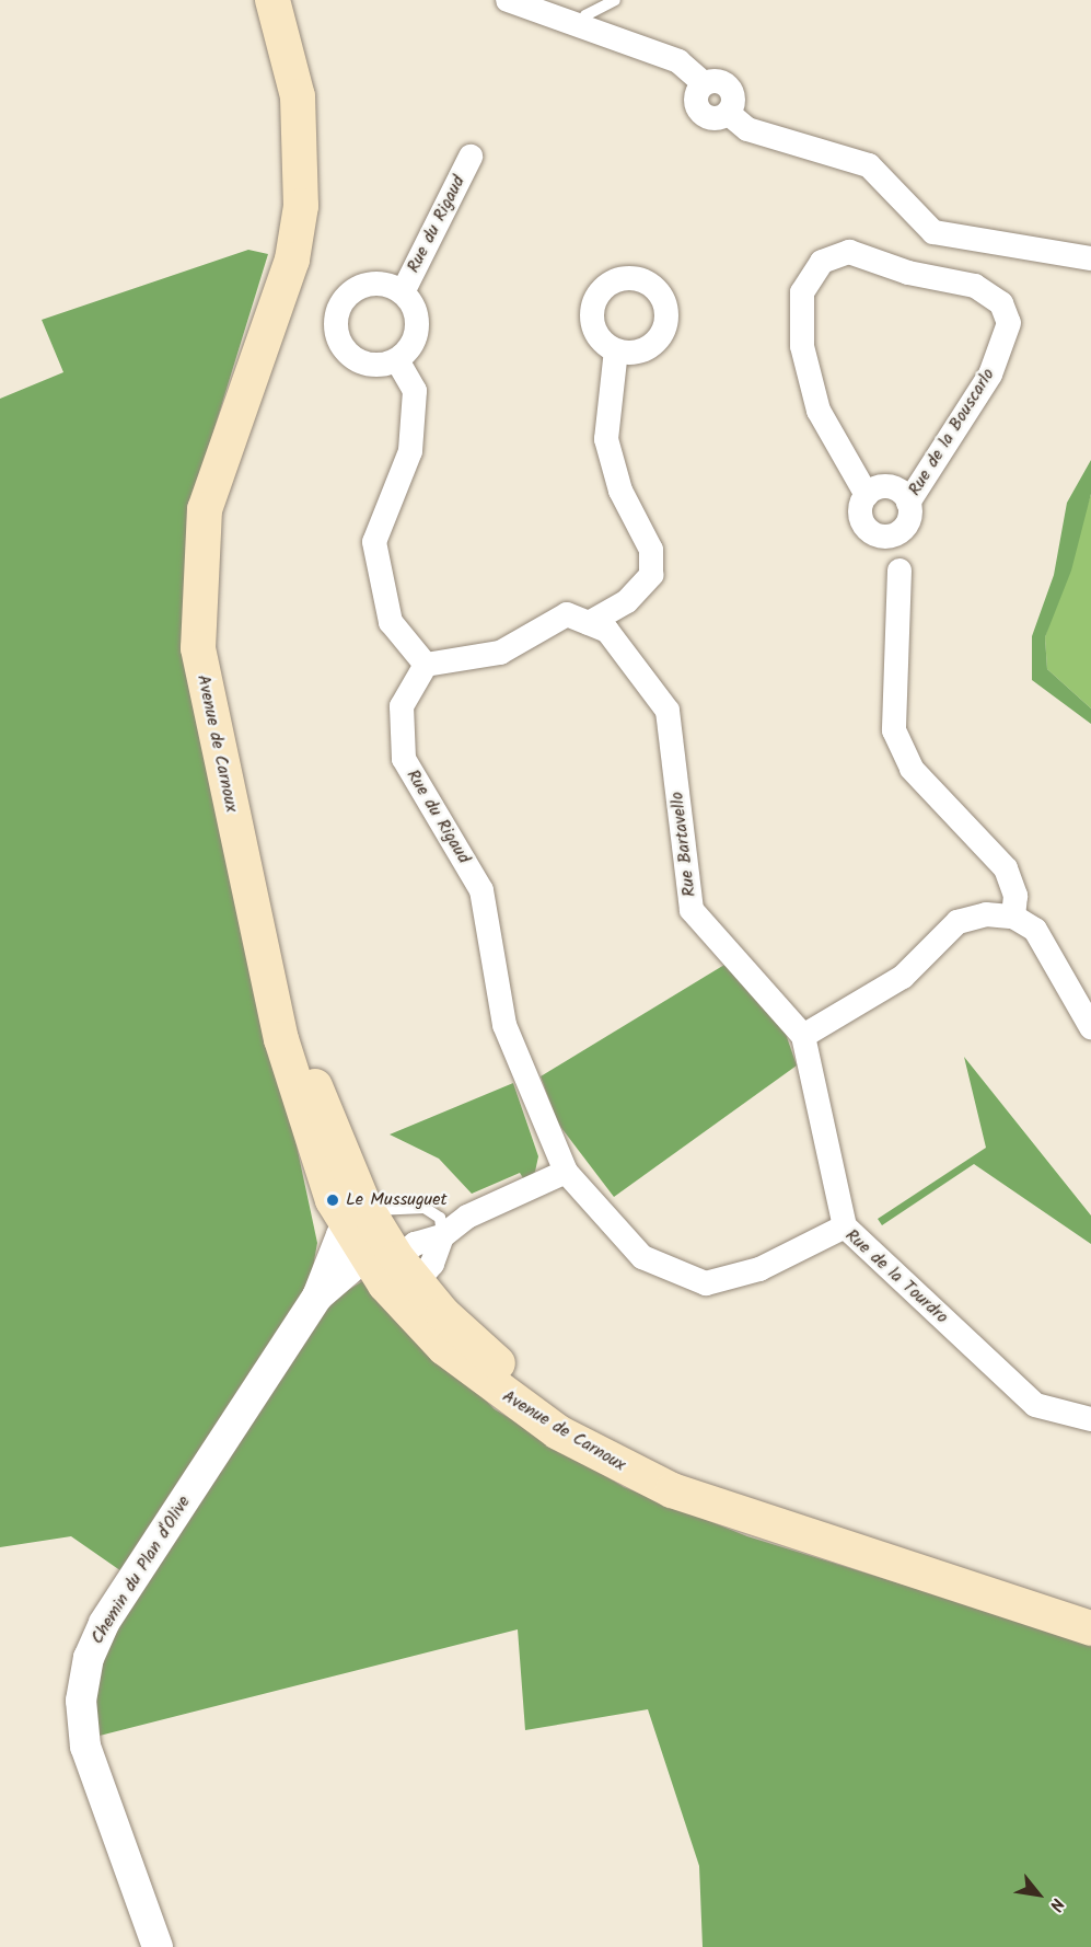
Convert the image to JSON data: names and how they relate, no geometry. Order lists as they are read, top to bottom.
{
  "streets": {
    "main road": ["Avenue de Carnoux"],
    "street": [
      "Rue du Rigaud",
      "Rue de la Bouscarlo",
      "Rue Bartavello",
      "Rue de la Tourdro",
      "Chemin du Plan d'Olive"
    ]
  },
  "crossings": [
    ["Rue du Rigaud", "Rue de la Tourdro"],
    ["Avenue de Carnoux", "Chemin du Plan d'Olive"]
  ],
  "places": ["Le Mussuguet"],
  "north": "bottom right"
}
